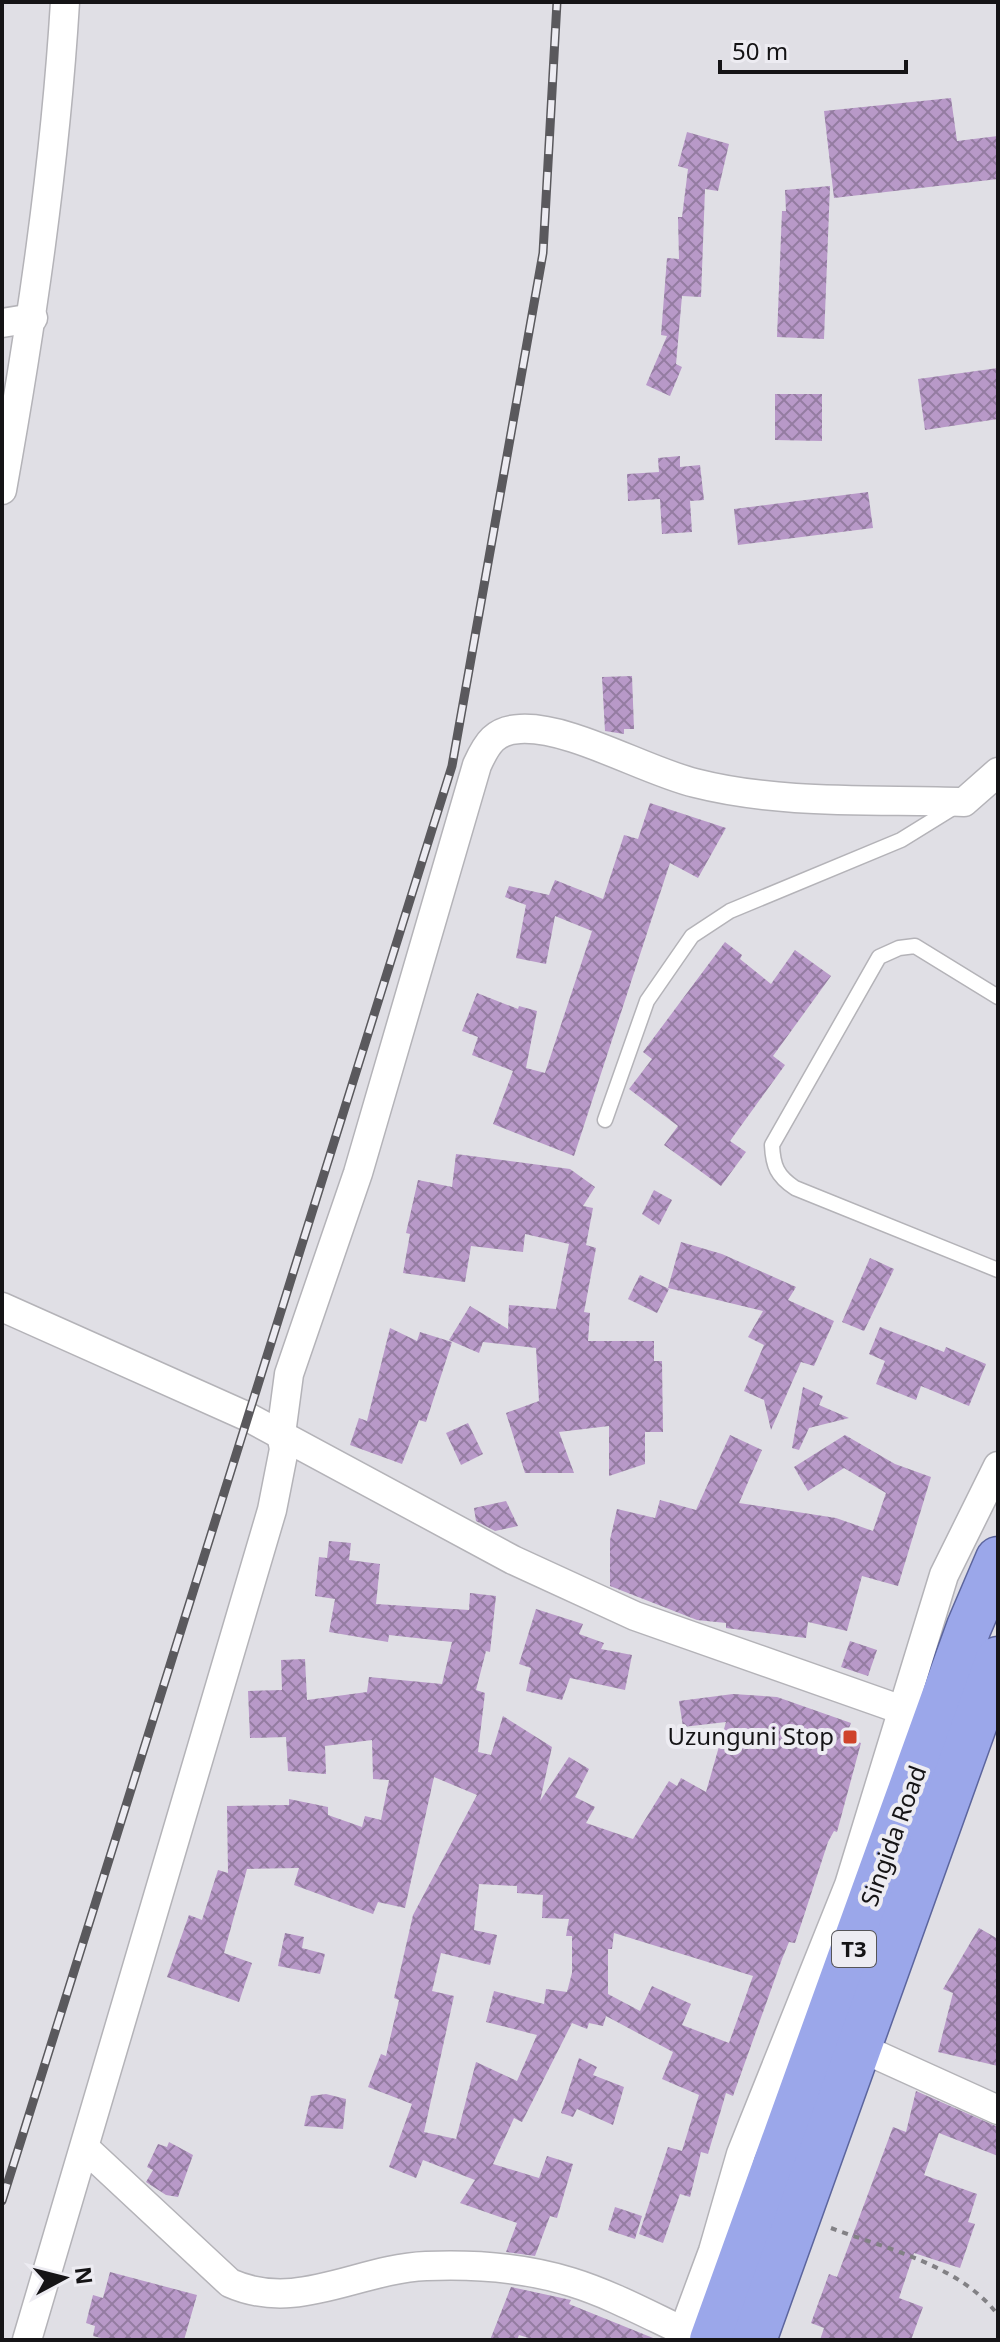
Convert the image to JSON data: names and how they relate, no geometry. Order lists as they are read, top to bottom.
{
  "streets": {
    "highway": ["Singida Road", "T3"]
  },
  "places": {
    "transit": ["Uzunguni Stop"]
  },
  "scale_bar": "50 m",
  "north": "right"
}
